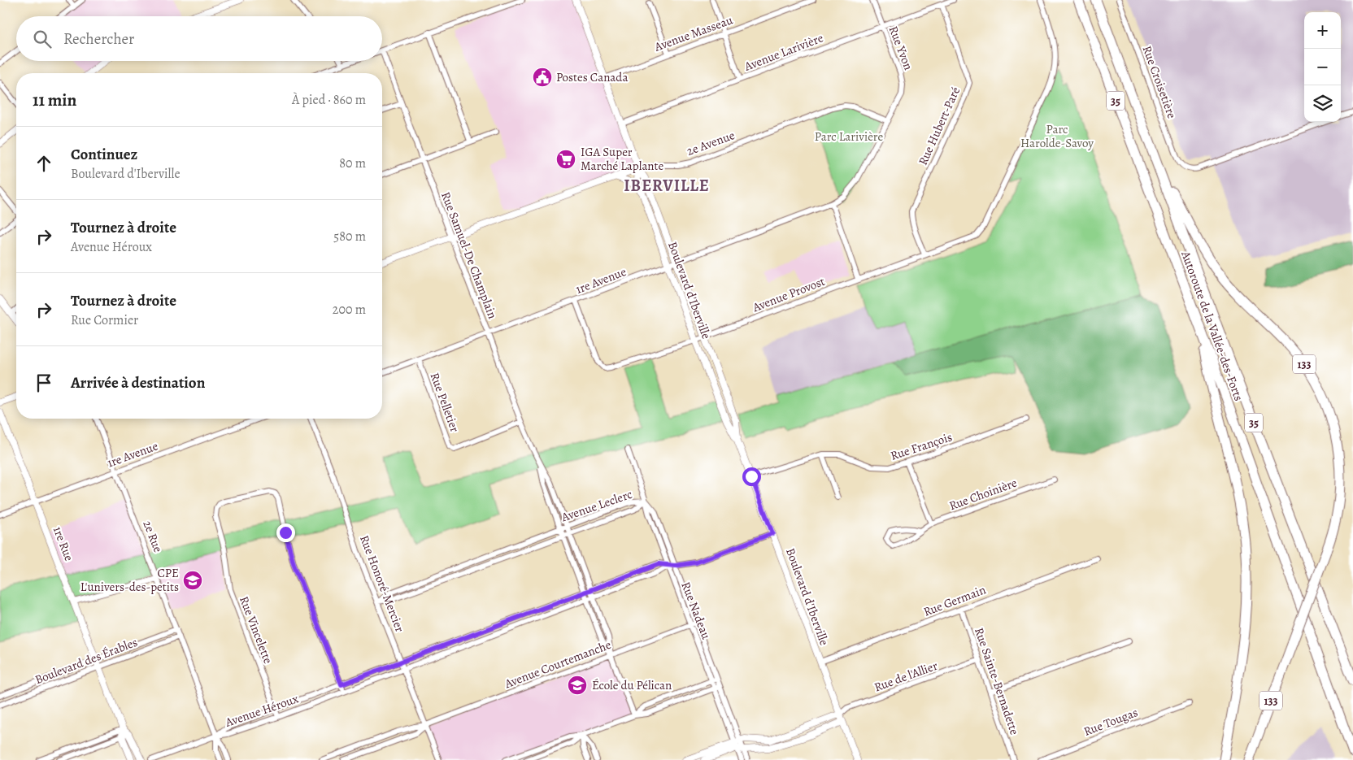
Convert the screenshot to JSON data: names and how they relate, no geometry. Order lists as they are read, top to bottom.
{
  "streets": {
    "highway": ["35", "Autoroute de la Vallée-des-Forts", "133"],
    "street": [
      "Avenue Masseau",
      "Rue Yvon",
      "Avenue Larivière",
      "Rue Croisetière",
      "Rue Hubert-Paré",
      "2e Avenue",
      "Rue Samuel-De Champlain",
      "1re Avenue",
      "Boulevard d'Iberville",
      "Avenue Provost",
      "Rue Pelletier",
      "Rue François",
      "Rue Choinière",
      "Avenue Leclerc",
      "2e Rue",
      "1re Rue",
      "Rue Honoré-Mercier",
      "Rue Germain",
      "Rue Nadeau",
      "Rue Vincelette",
      "Boulevard des Érables",
      "Avenue Courtemanche",
      "Rue de l'Allier",
      "Rue Sainte-Bernadette",
      "Avenue Héroux",
      "Rue Tougas"
    ]
  },
  "crossings": [
    ["Avenue Masseau", "Boulevard d'Iberville"],
    ["Rue Yvon", "Avenue Larivière"],
    ["Rue Yvon", "2e Avenue"],
    ["Rue Yvon", "1re Avenue"],
    ["Avenue Larivière", "Rue Hubert-Paré"],
    ["Avenue Larivière", "Boulevard d'Iberville"],
    ["Rue Hubert-Paré", "Avenue Provost"],
    ["2e Avenue", "Rue Samuel-De Champlain"],
    ["2e Avenue", "Boulevard d'Iberville"],
    ["Rue Samuel-De Champlain", "1re Avenue"],
    ["Rue Samuel-De Champlain", "Rue Pelletier"],
    ["Rue Samuel-De Champlain", "Avenue Leclerc"],
    ["Rue Samuel-De Champlain", "Avenue Courtemanche"],
    ["Rue Samuel-De Champlain", "Avenue Héroux"],
    ["1re Avenue", "Boulevard d'Iberville"],
    ["1re Avenue", "Avenue Provost"],
    ["1re Avenue", "Rue Pelletier"],
    ["1re Avenue", "2e Rue"],
    ["1re Avenue", "1re Rue"],
    ["Boulevard d'Iberville", "Avenue Provost"],
    ["Boulevard d'Iberville", "Rue François"],
    ["Boulevard d'Iberville", "Rue Germain"],
    ["Boulevard d'Iberville", "Rue de l'Allier"],
    ["Boulevard d'Iberville", "Avenue Héroux"],
    ["Autoroute de la Vallée-des-Forts", "133"],
    ["Avenue Leclerc", "Rue Honoré-Mercier"],
    ["Avenue Leclerc", "Rue Nadeau"],
    ["2e Rue", "Boulevard des Érables"],
    ["2e Rue", "Avenue Héroux"],
    ["1re Rue", "Boulevard des Érables"],
    ["Rue Honoré-Mercier", "Avenue Courtemanche"],
    ["Rue Honoré-Mercier", "Avenue Héroux"],
    ["Rue Germain", "Rue Sainte-Bernadette"],
    ["Rue Nadeau", "Avenue Courtemanche"],
    ["Rue Nadeau", "Avenue Héroux"],
    ["Rue Vincelette", "Avenue Héroux"],
    ["Rue de l'Allier", "Rue Sainte-Bernadette"]
  ],
  "districts": ["IBERVILLE"],
  "parks": ["Parc Harolde-Savoy", "Parc Larivière"],
  "places": {
    "public building": ["Postes Canada"],
    "supermarket": ["IGA Super Marché Laplante"],
    "school or university": ["CPE L'univers-des-petits", "École du Pélican"]
  },
  "page": {
    "map_buttons": ["+", "−"],
    "search": "Rechercher",
    "heading": ["11 min", "À pied · 860 m"],
    "list": [
      ["Continuez", "Boulevard d'Iberville", "80 m"],
      ["Tournez à droite", "Avenue Héroux", "580 m"],
      ["Tournez à droite", "Rue Cormier", "200 m"],
      "Arrivée à destination"
    ]
  }
}
